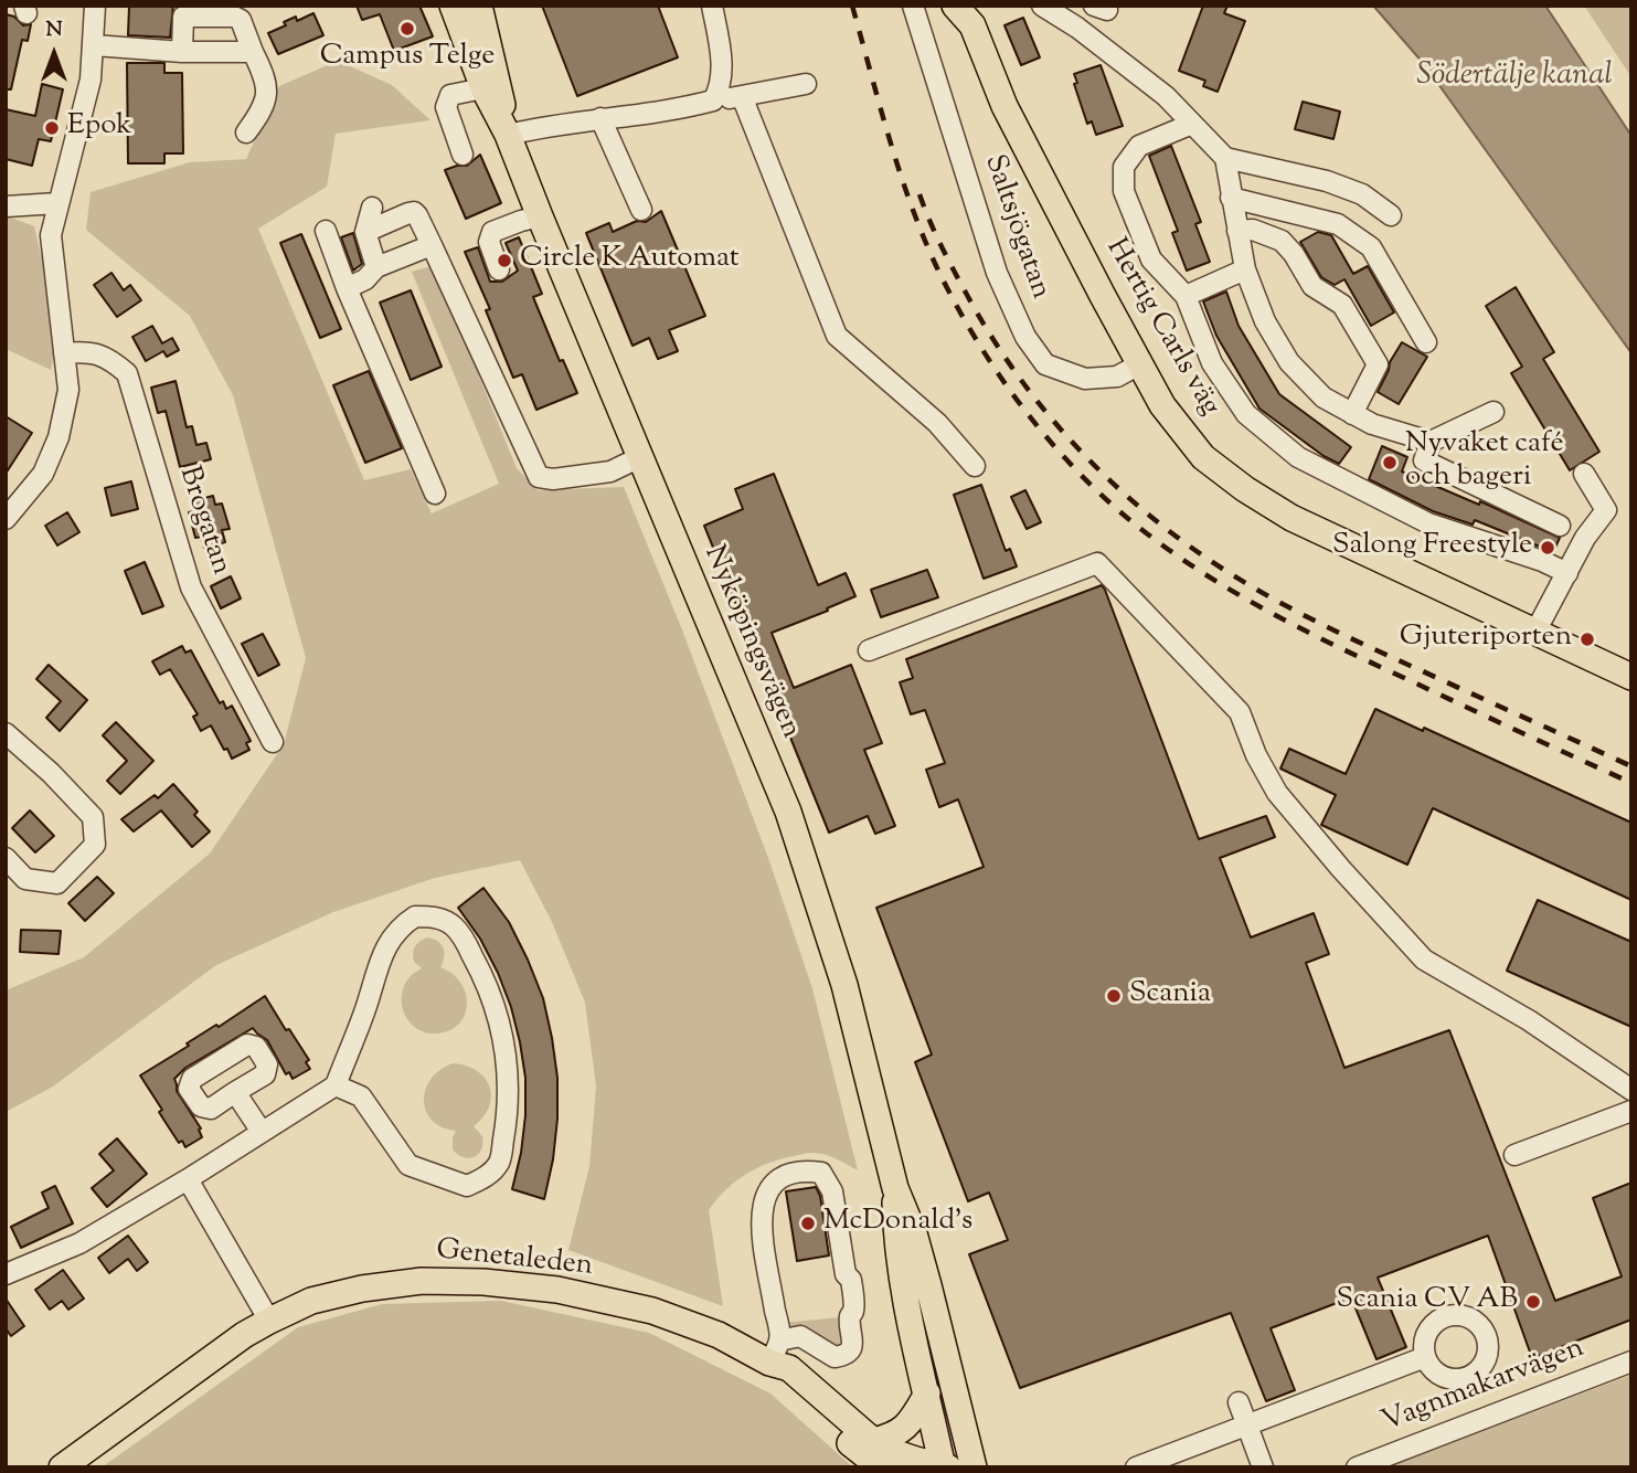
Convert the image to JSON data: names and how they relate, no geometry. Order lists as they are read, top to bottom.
{
  "streets": {
    "main road": ["Hertig Carls väg", "Nyköpingsvägen", "Genetaleden"],
    "street": ["Saltsjögatan", "Brogatan", "Vagnmakarvägen"]
  },
  "crossings": [
    ["Saltsjögatan", "Hertig Carls väg"],
    ["Nyköpingsvägen", "Genetaleden"]
  ],
  "water": ["Södertälje kanal"],
  "places": [
    "Campus Telge",
    "Epok",
    "Circle K Automat",
    "Nyvaket café och bageri",
    "Salong Freestyle",
    "Gjuteriporten",
    "Scania",
    "McDonald's",
    "Scania CV AB"
  ],
  "north": "top"
}
